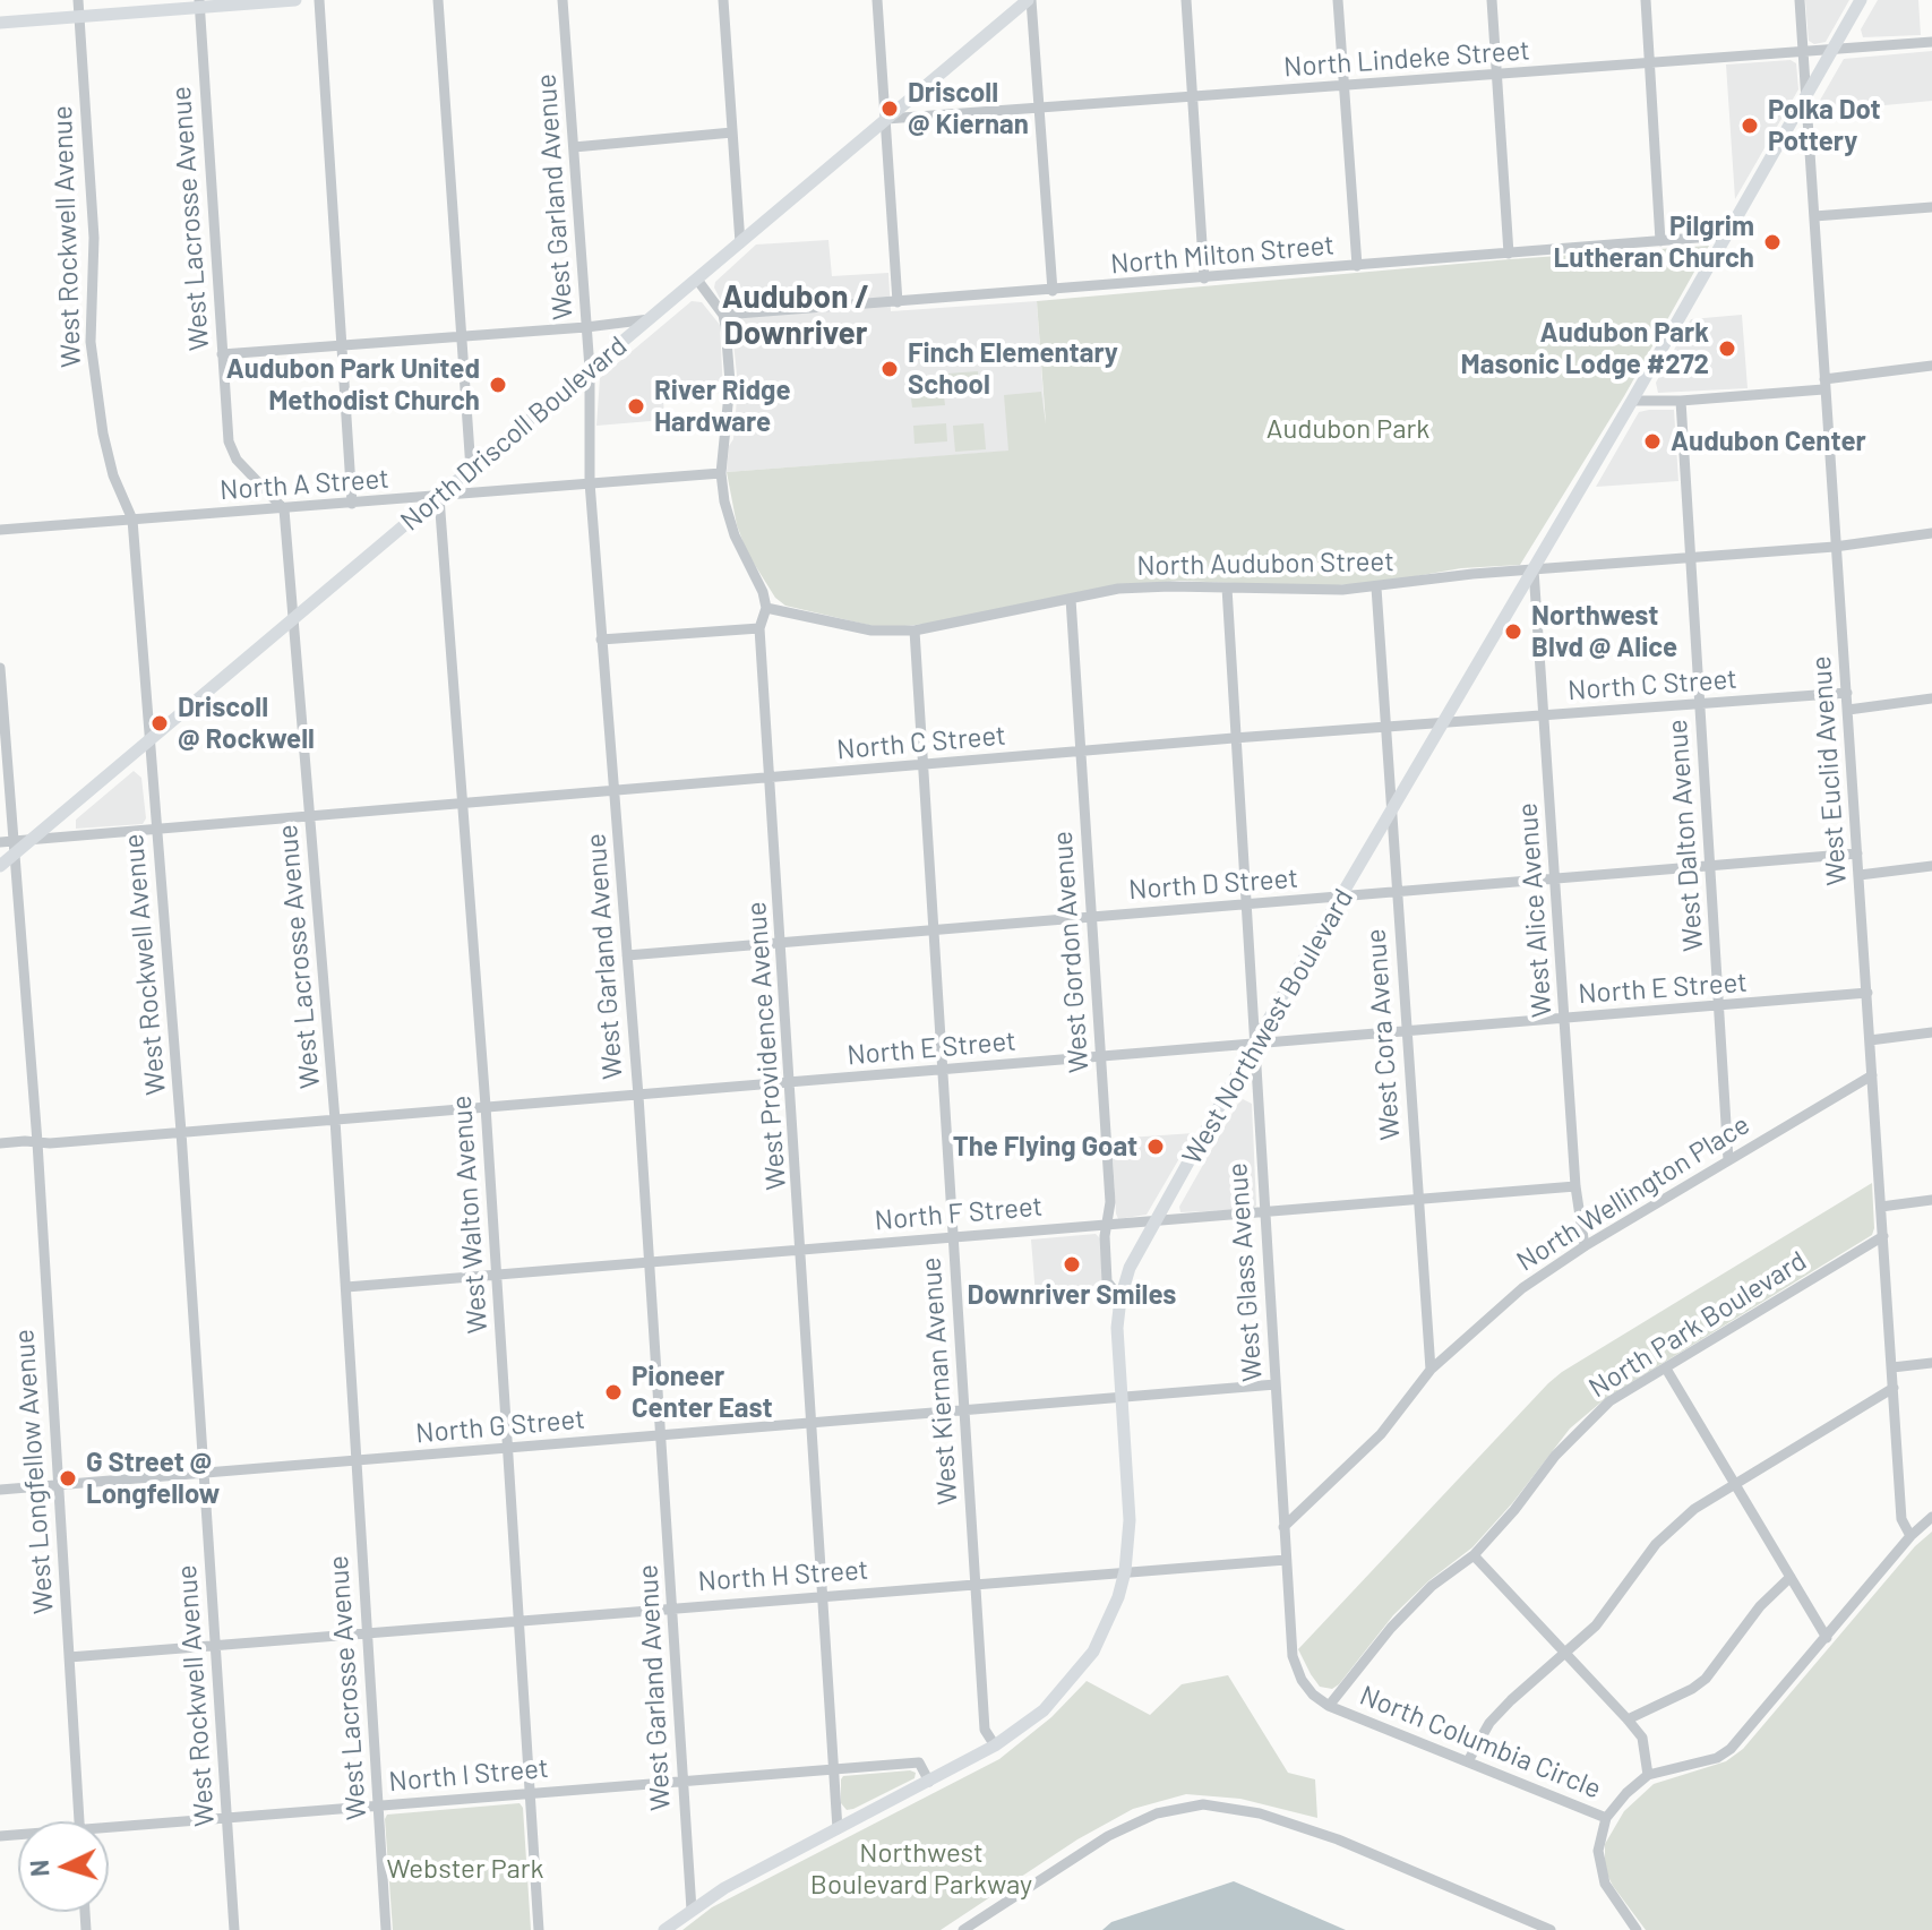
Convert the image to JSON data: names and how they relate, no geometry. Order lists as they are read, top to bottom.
{
  "streets": {
    "main road": ["North Driscoll Boulevard", "West Northwest Boulevard"],
    "street": [
      "North Lindeke Street",
      "West Garland Avenue",
      "West Lacrosse Avenue",
      "West Rockwell Avenue",
      "North Milton Street",
      "North A Street",
      "North Audubon Street",
      "North C Street",
      "West Euclid Avenue",
      "West Dalton Avenue",
      "North D Street",
      "West Alice Avenue",
      "West Gordon Avenue",
      "North E Street",
      "West Cora Avenue",
      "West Providence Avenue",
      "North Wellington Place",
      "North F Street",
      "West Walton Avenue",
      "West Glass Avenue",
      "North Park Boulevard",
      "West Kiernan Avenue",
      "North G Street",
      "West Longfellow Avenue",
      "North H Street",
      "North Columbia Circle",
      "North I Street"
    ]
  },
  "crossings": [
    ["North Lindeke Street", "North Driscoll Boulevard"],
    ["North Lindeke Street", "West Euclid Avenue"],
    ["North Lindeke Street", "West Northwest Boulevard"],
    ["West Garland Avenue", "North Driscoll Boulevard"],
    ["West Garland Avenue", "North A Street"],
    ["West Garland Avenue", "North C Street"],
    ["West Garland Avenue", "North D Street"],
    ["West Garland Avenue", "North E Street"],
    ["West Garland Avenue", "West Northwest Boulevard"],
    ["West Garland Avenue", "North F Street"],
    ["West Garland Avenue", "North G Street"],
    ["West Garland Avenue", "North H Street"],
    ["West Garland Avenue", "North I Street"],
    ["West Lacrosse Avenue", "North Driscoll Boulevard"],
    ["West Lacrosse Avenue", "North A Street"],
    ["West Lacrosse Avenue", "North C Street"],
    ["West Lacrosse Avenue", "North E Street"],
    ["West Lacrosse Avenue", "North F Street"],
    ["West Lacrosse Avenue", "North G Street"],
    ["West Lacrosse Avenue", "North H Street"],
    ["West Lacrosse Avenue", "North I Street"],
    ["West Rockwell Avenue", "North Driscoll Boulevard"],
    ["West Rockwell Avenue", "North A Street"],
    ["West Rockwell Avenue", "North C Street"],
    ["West Rockwell Avenue", "North E Street"],
    ["West Rockwell Avenue", "North G Street"],
    ["West Rockwell Avenue", "North H Street"],
    ["West Rockwell Avenue", "North I Street"],
    ["North Milton Street", "West Northwest Boulevard"],
    ["North Driscoll Boulevard", "North A Street"],
    ["North Driscoll Boulevard", "North C Street"],
    ["North Driscoll Boulevard", "West Walton Avenue"],
    ["North Driscoll Boulevard", "West Longfellow Avenue"],
    ["North A Street", "West Walton Avenue"],
    ["North Audubon Street", "West Euclid Avenue"],
    ["North Audubon Street", "West Dalton Avenue"],
    ["North Audubon Street", "West Alice Avenue"],
    ["North Audubon Street", "West Gordon Avenue"],
    ["North Audubon Street", "West Northwest Boulevard"],
    ["North Audubon Street", "West Cora Avenue"],
    ["North Audubon Street", "West Providence Avenue"],
    ["North Audubon Street", "West Glass Avenue"],
    ["North Audubon Street", "West Kiernan Avenue"],
    ["North C Street", "West Euclid Avenue"],
    ["North C Street", "West Dalton Avenue"],
    ["North C Street", "West Alice Avenue"],
    ["North C Street", "West Gordon Avenue"],
    ["North C Street", "West Northwest Boulevard"],
    ["North C Street", "West Cora Avenue"],
    ["North C Street", "West Providence Avenue"],
    ["North C Street", "West Walton Avenue"],
    ["North C Street", "West Glass Avenue"],
    ["North C Street", "West Kiernan Avenue"],
    ["West Euclid Avenue", "North D Street"],
    ["West Euclid Avenue", "North E Street"],
    ["West Euclid Avenue", "West Northwest Boulevard"],
    ["West Euclid Avenue", "North Wellington Place"],
    ["West Euclid Avenue", "North Park Boulevard"],
    ["West Euclid Avenue", "North Columbia Circle"],
    ["West Dalton Avenue", "North D Street"],
    ["West Dalton Avenue", "North E Street"],
    ["West Dalton Avenue", "North Wellington Place"],
    ["North D Street", "West Alice Avenue"],
    ["North D Street", "West Gordon Avenue"],
    ["North D Street", "West Northwest Boulevard"],
    ["North D Street", "West Cora Avenue"],
    ["North D Street", "West Providence Avenue"],
    ["North D Street", "West Glass Avenue"],
    ["North D Street", "West Kiernan Avenue"],
    ["West Alice Avenue", "North E Street"],
    ["West Alice Avenue", "West Northwest Boulevard"],
    ["West Alice Avenue", "North Wellington Place"],
    ["West Alice Avenue", "North F Street"],
    ["West Gordon Avenue", "North E Street"],
    ["West Gordon Avenue", "West Northwest Boulevard"],
    ["West Gordon Avenue", "North F Street"],
    ["North E Street", "West Northwest Boulevard"],
    ["North E Street", "West Cora Avenue"],
    ["North E Street", "West Providence Avenue"],
    ["North E Street", "West Walton Avenue"],
    ["North E Street", "West Glass Avenue"],
    ["North E Street", "West Kiernan Avenue"],
    ["North E Street", "West Longfellow Avenue"],
    ["West Northwest Boulevard", "West Cora Avenue"],
    ["West Northwest Boulevard", "West Providence Avenue"],
    ["West Northwest Boulevard", "North F Street"],
    ["West Northwest Boulevard", "West Glass Avenue"],
    ["West Northwest Boulevard", "West Kiernan Avenue"],
    ["West Northwest Boulevard", "North G Street"],
    ["West Northwest Boulevard", "North H Street"],
    ["West Northwest Boulevard", "North I Street"],
    ["West Cora Avenue", "North Wellington Place"],
    ["West Cora Avenue", "North F Street"],
    ["West Providence Avenue", "North F Street"],
    ["West Providence Avenue", "North G Street"],
    ["West Providence Avenue", "North H Street"],
    ["West Providence Avenue", "North I Street"],
    ["North Wellington Place", "West Glass Avenue"],
    ["North F Street", "West Walton Avenue"],
    ["North F Street", "West Glass Avenue"],
    ["North F Street", "West Kiernan Avenue"],
    ["West Walton Avenue", "North G Street"],
    ["West Walton Avenue", "North H Street"],
    ["West Walton Avenue", "North I Street"],
    ["West Glass Avenue", "North G Street"],
    ["West Glass Avenue", "North H Street"],
    ["West Glass Avenue", "North Columbia Circle"],
    ["North Park Boulevard", "North Columbia Circle"],
    ["West Kiernan Avenue", "North G Street"],
    ["West Kiernan Avenue", "North H Street"],
    ["North G Street", "West Longfellow Avenue"],
    ["West Longfellow Avenue", "North H Street"]
  ],
  "districts": ["Audubon / Downriver"],
  "parks": ["Audubon Park", "Northwest Boulevard Parkway", "Webster Park"],
  "places": [
    "Driscoll @ Kiernan",
    "Polka Dot Pottery",
    "Pilgrim Lutheran Church",
    "Audubon Park Masonic Lodge #272",
    "Finch Elementary School",
    "Audubon Park United Methodist Church",
    "River Ridge Hardware",
    "Audubon Center",
    "Northwest Blvd @ Alice",
    "Driscoll @ Rockwell",
    "The Flying Goat",
    "Downriver Smiles",
    "Pioneer Center East",
    "G Street @ Longfellow"
  ],
  "north": "left"
}
